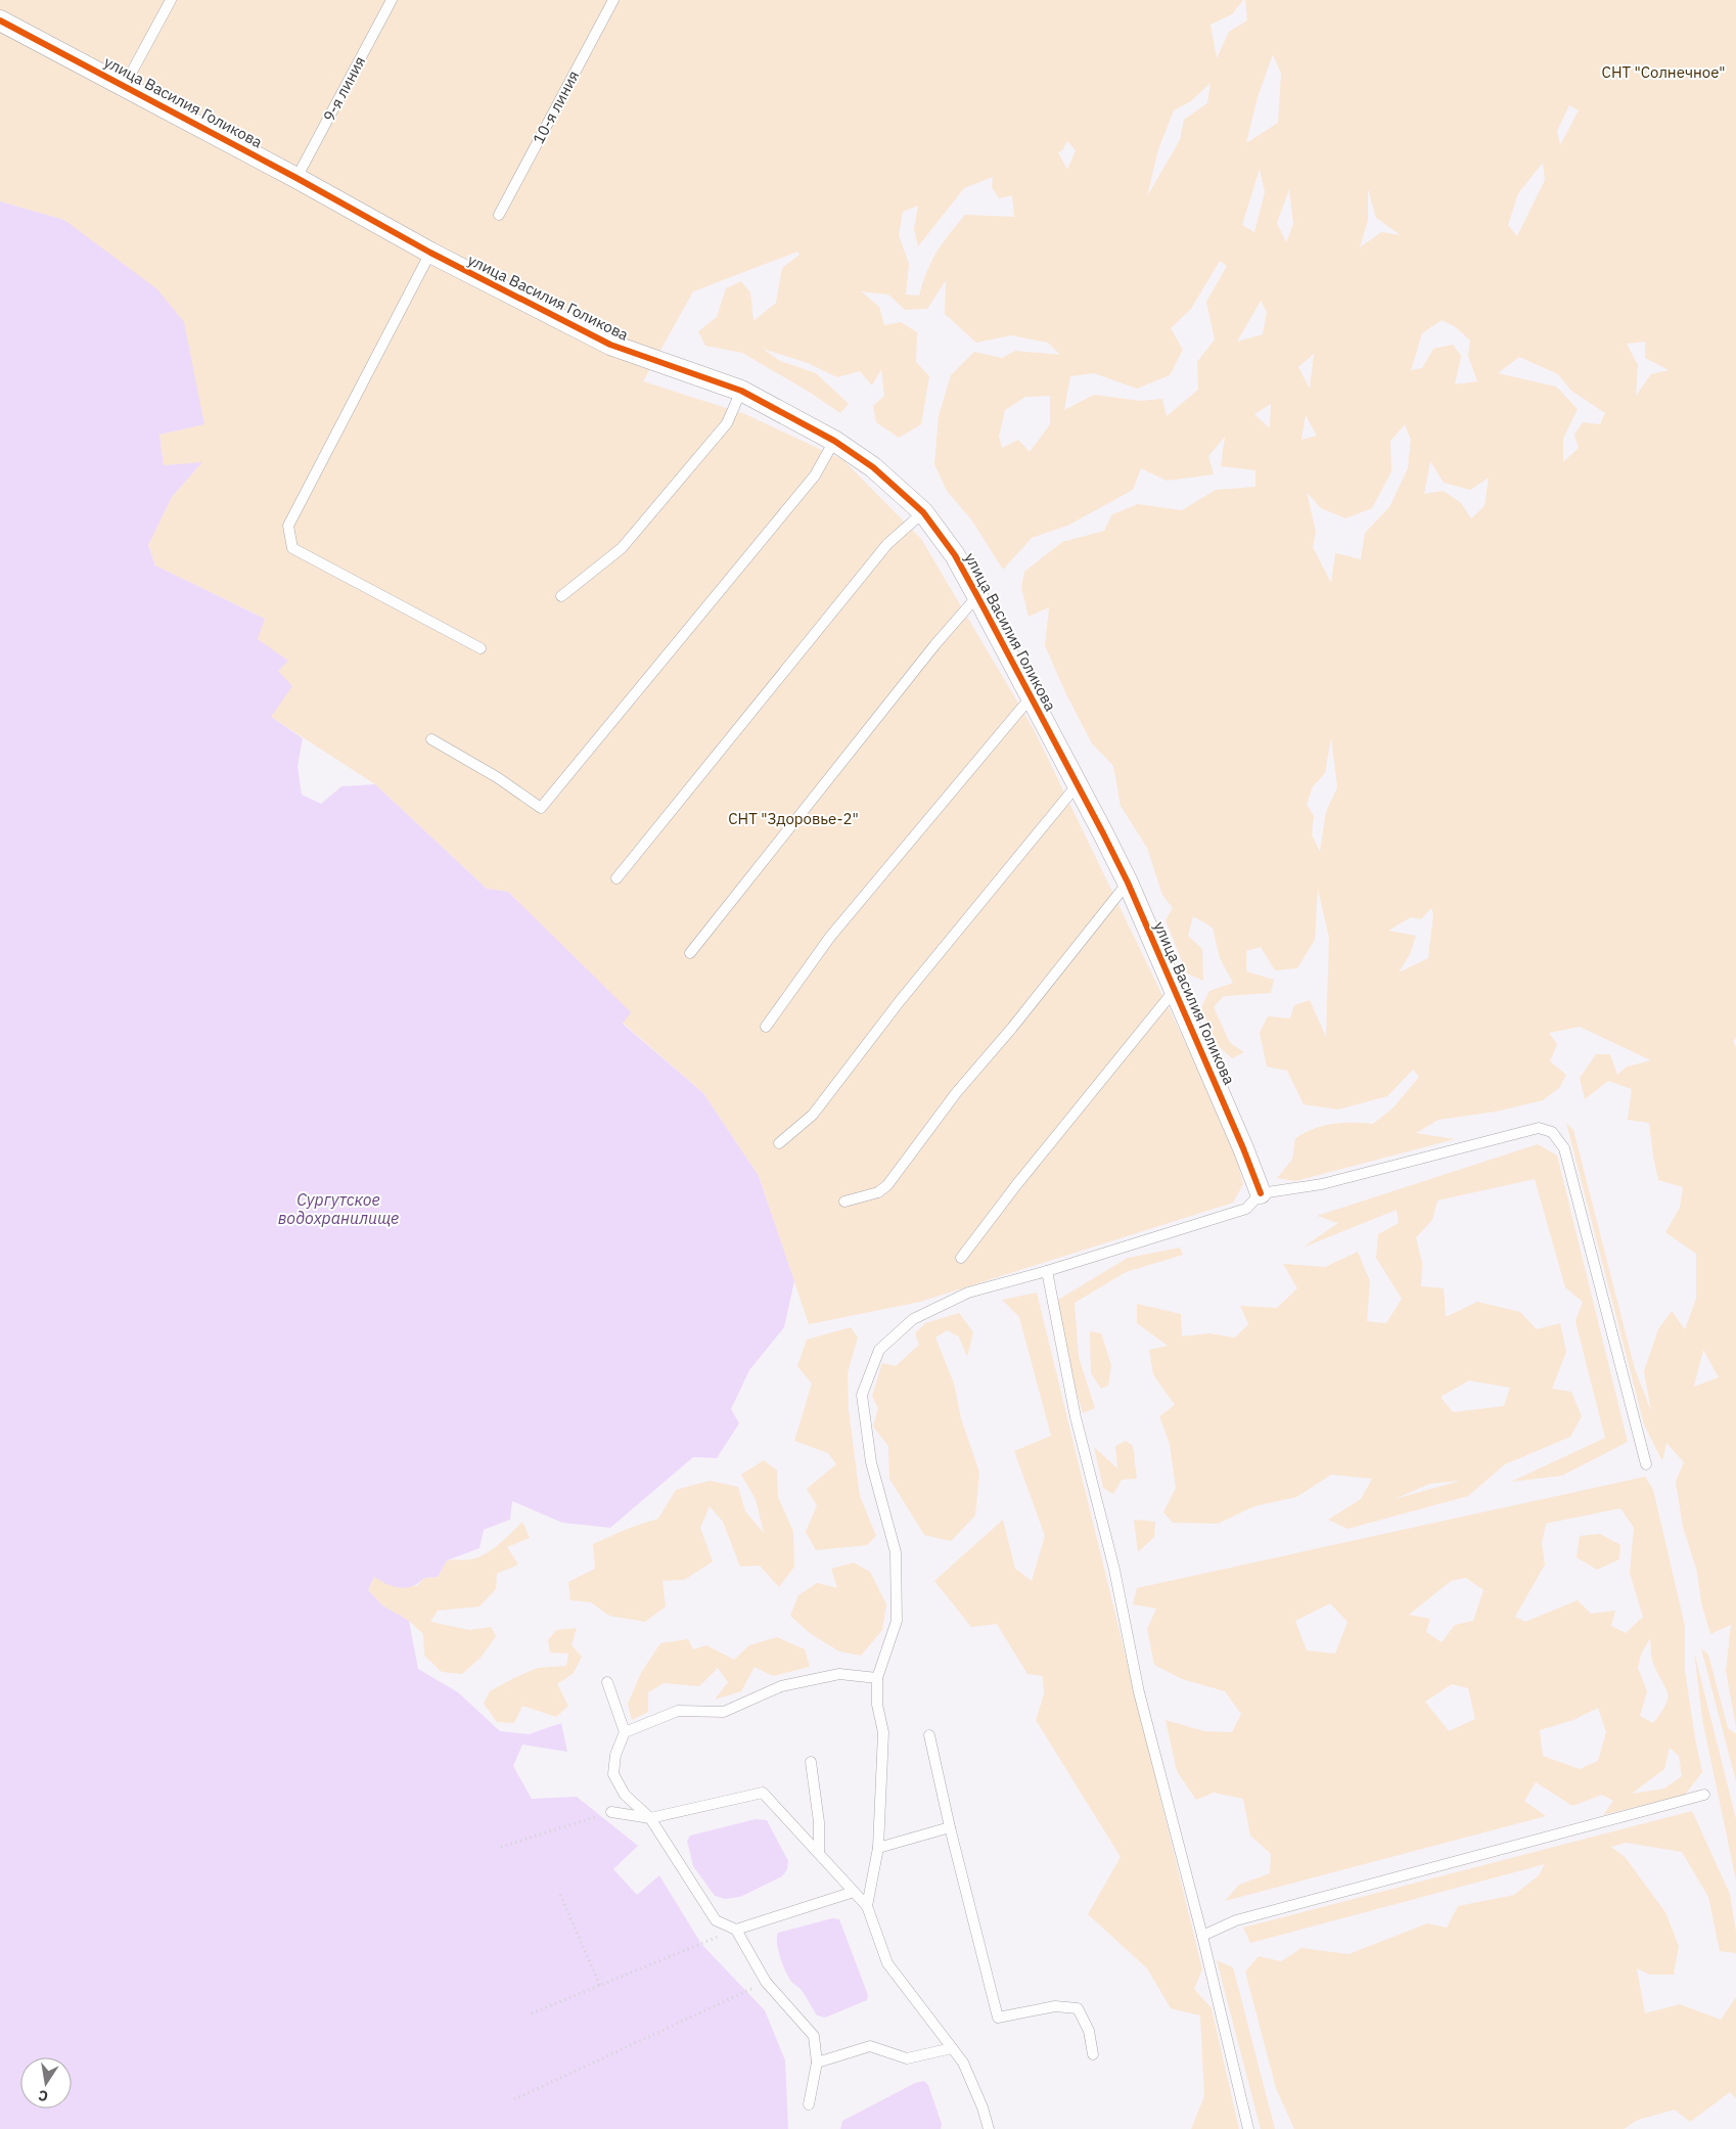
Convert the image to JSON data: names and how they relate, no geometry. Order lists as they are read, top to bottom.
{
  "streets": {
    "street": ["улица Василия Голикова"],
    "lane": ["9-я линия", "10-я линия"]
  },
  "crossings": [
    ["9-я линия", "улица Василия Голикова"]
  ],
  "water": ["Сургутское водохранилище"],
  "parks": ["СНТ \"Солнечное\"", "СНТ \"Здоровье-2\""],
  "north": "bottom"
}
